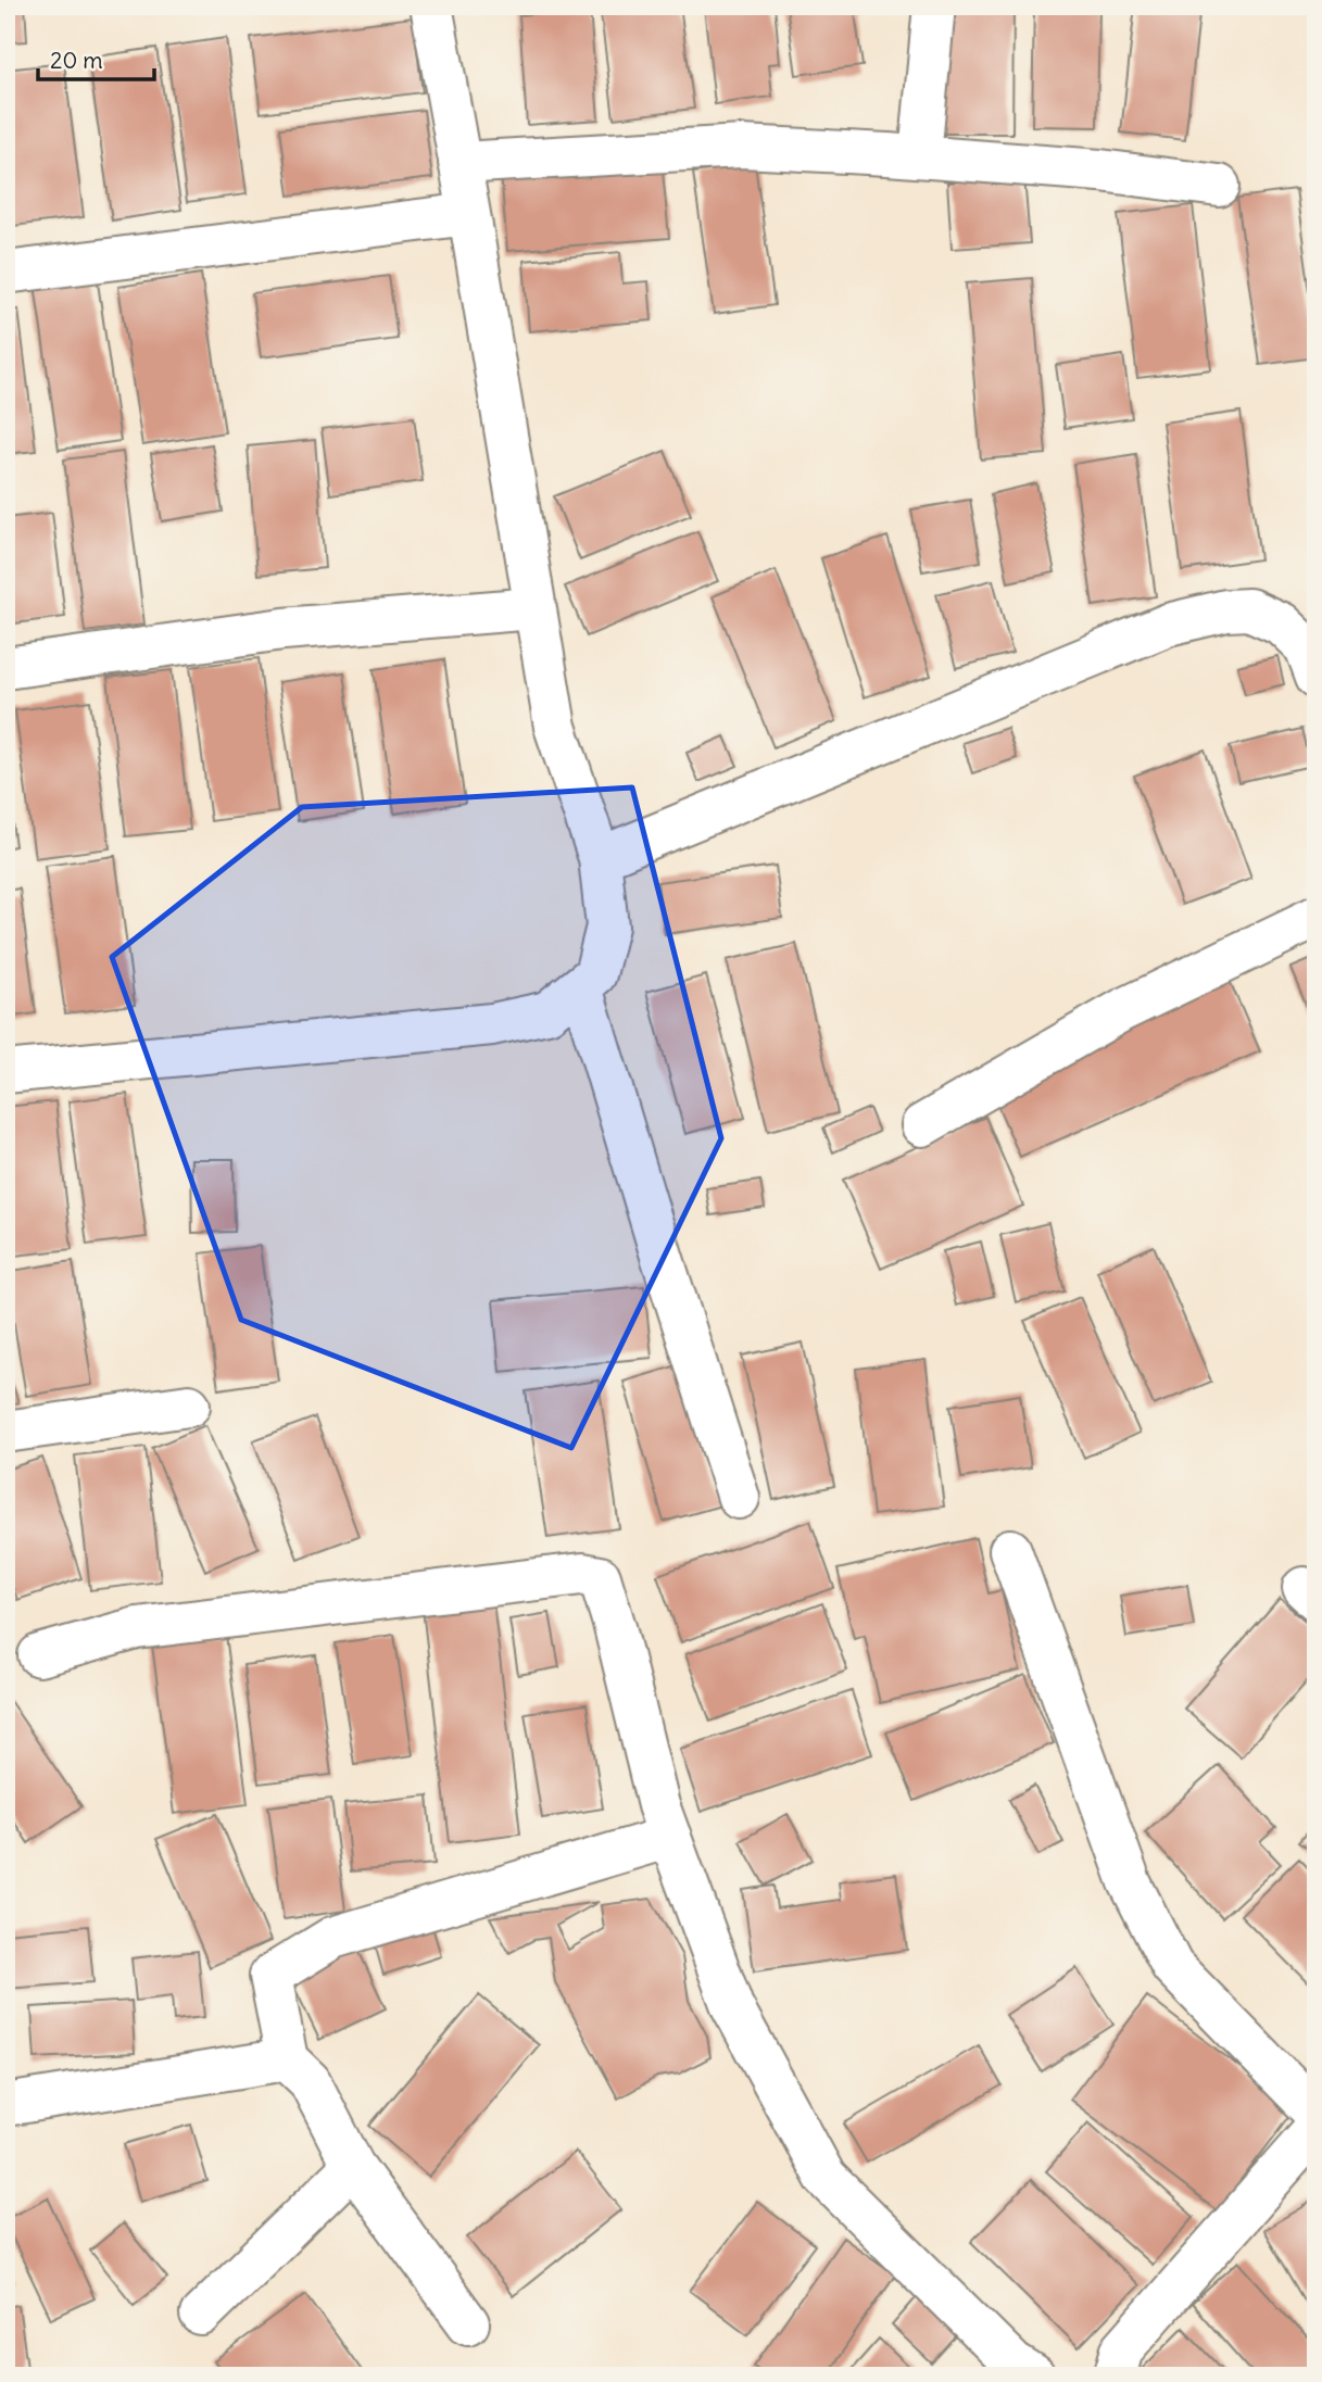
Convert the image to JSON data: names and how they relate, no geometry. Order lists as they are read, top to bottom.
{
  "scale_bar": "20 m"
}
